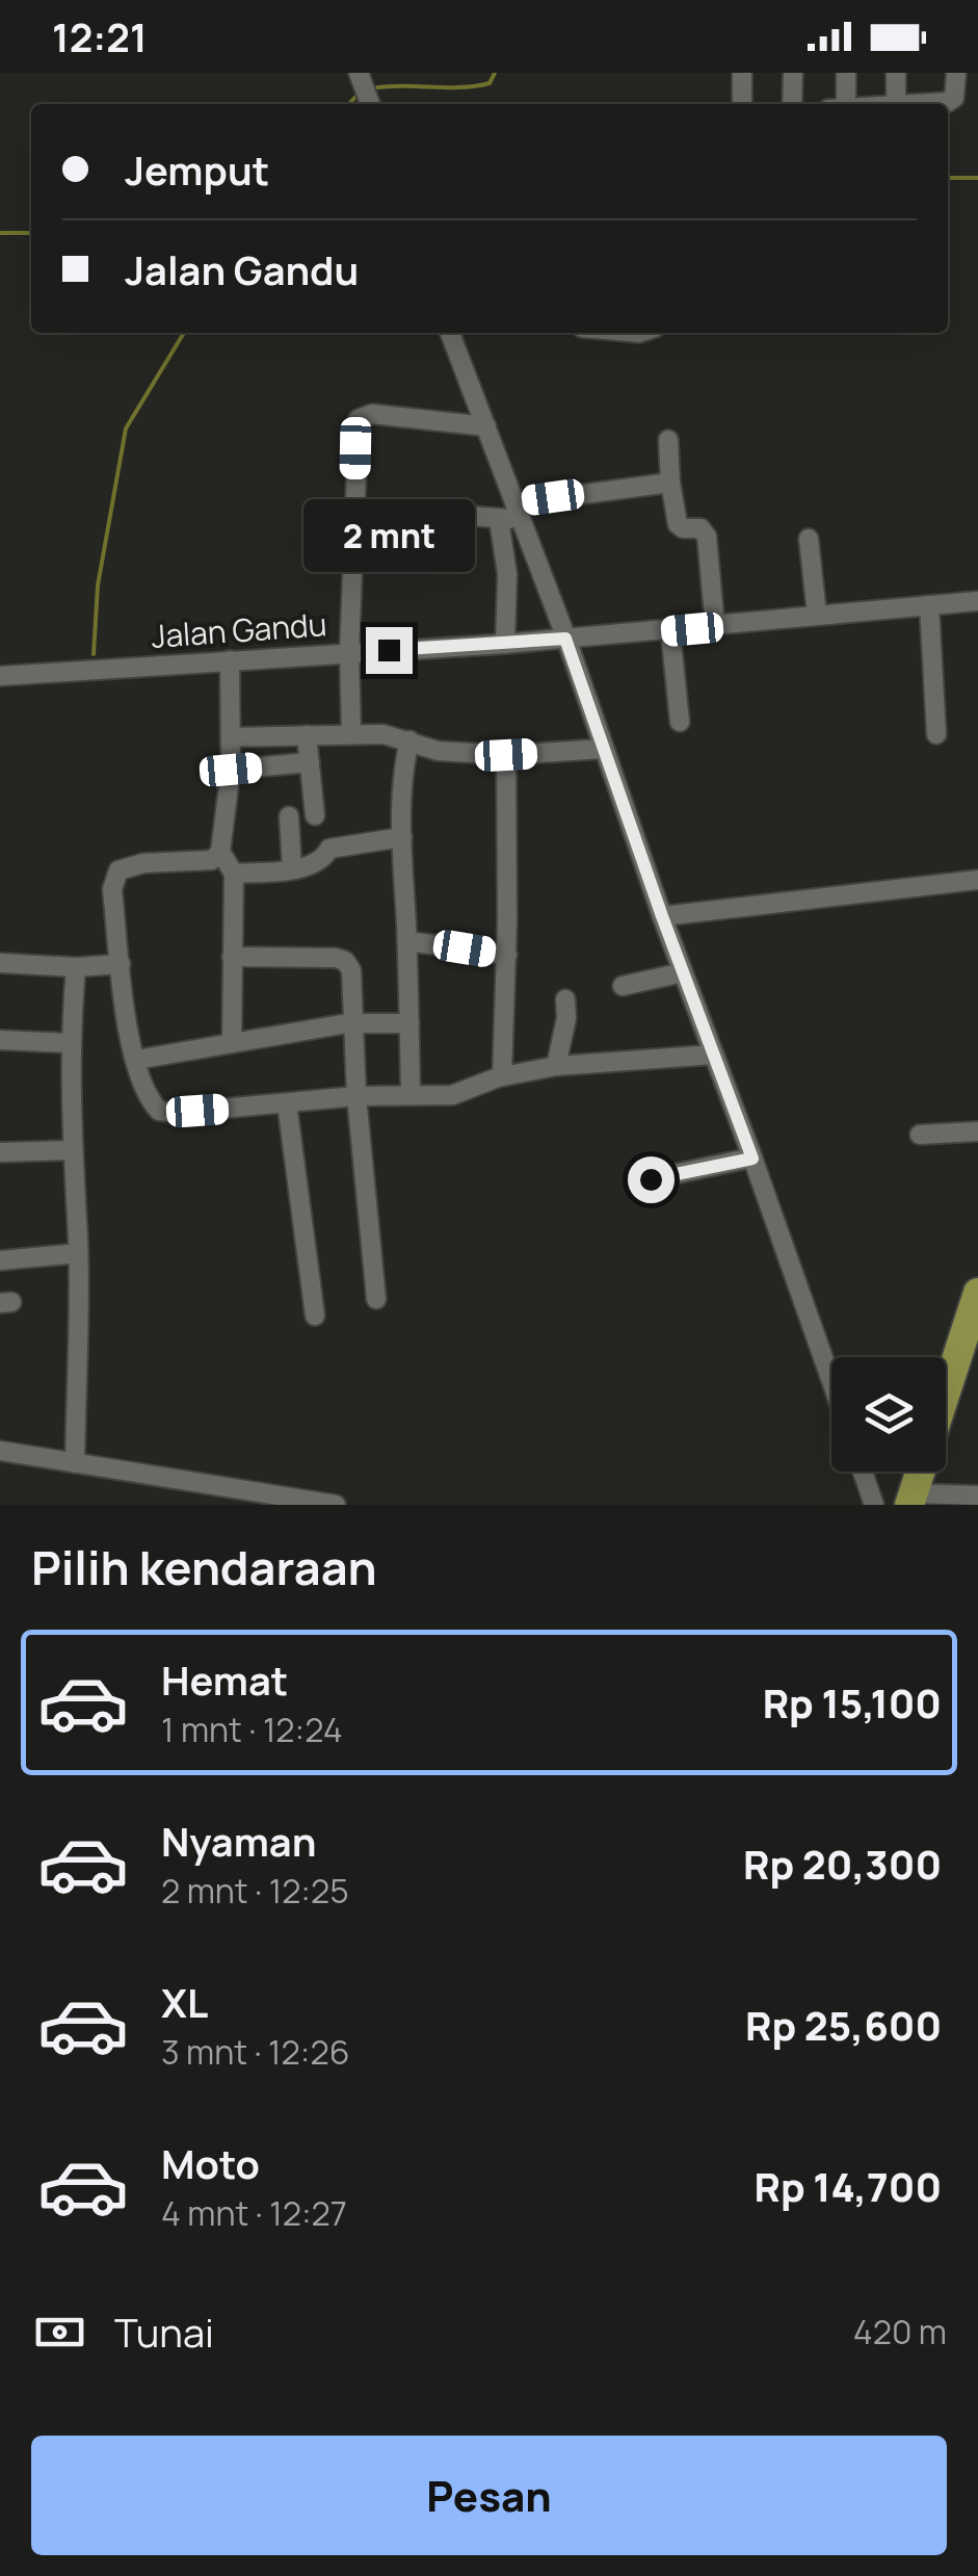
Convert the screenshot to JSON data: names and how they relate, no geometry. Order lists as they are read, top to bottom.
{
  "streets": {
    "street": ["Jalan Gandu"]
  },
  "page": {
    "status": "12:21",
    "banner": ["Jemput", "Jalan Gandu"],
    "bubble": "2 mnt",
    "heading": "Pilih kendaraan",
    "list": [
      {
        "name": "Hemat",
        "note": "1 mnt · 12:24",
        "value": "Rp 15,100"
      },
      {
        "name": "Nyaman",
        "note": "2 mnt · 12:25",
        "value": "Rp 20,300"
      },
      {
        "name": "XL",
        "note": "3 mnt · 12:26",
        "value": "Rp 25,600"
      },
      {
        "name": "Moto",
        "note": "4 mnt · 12:27",
        "value": "Rp 14,700"
      }
    ],
    "pay": ["Tunai", "420 m"],
    "buttons": "Pesan"
  }
}
